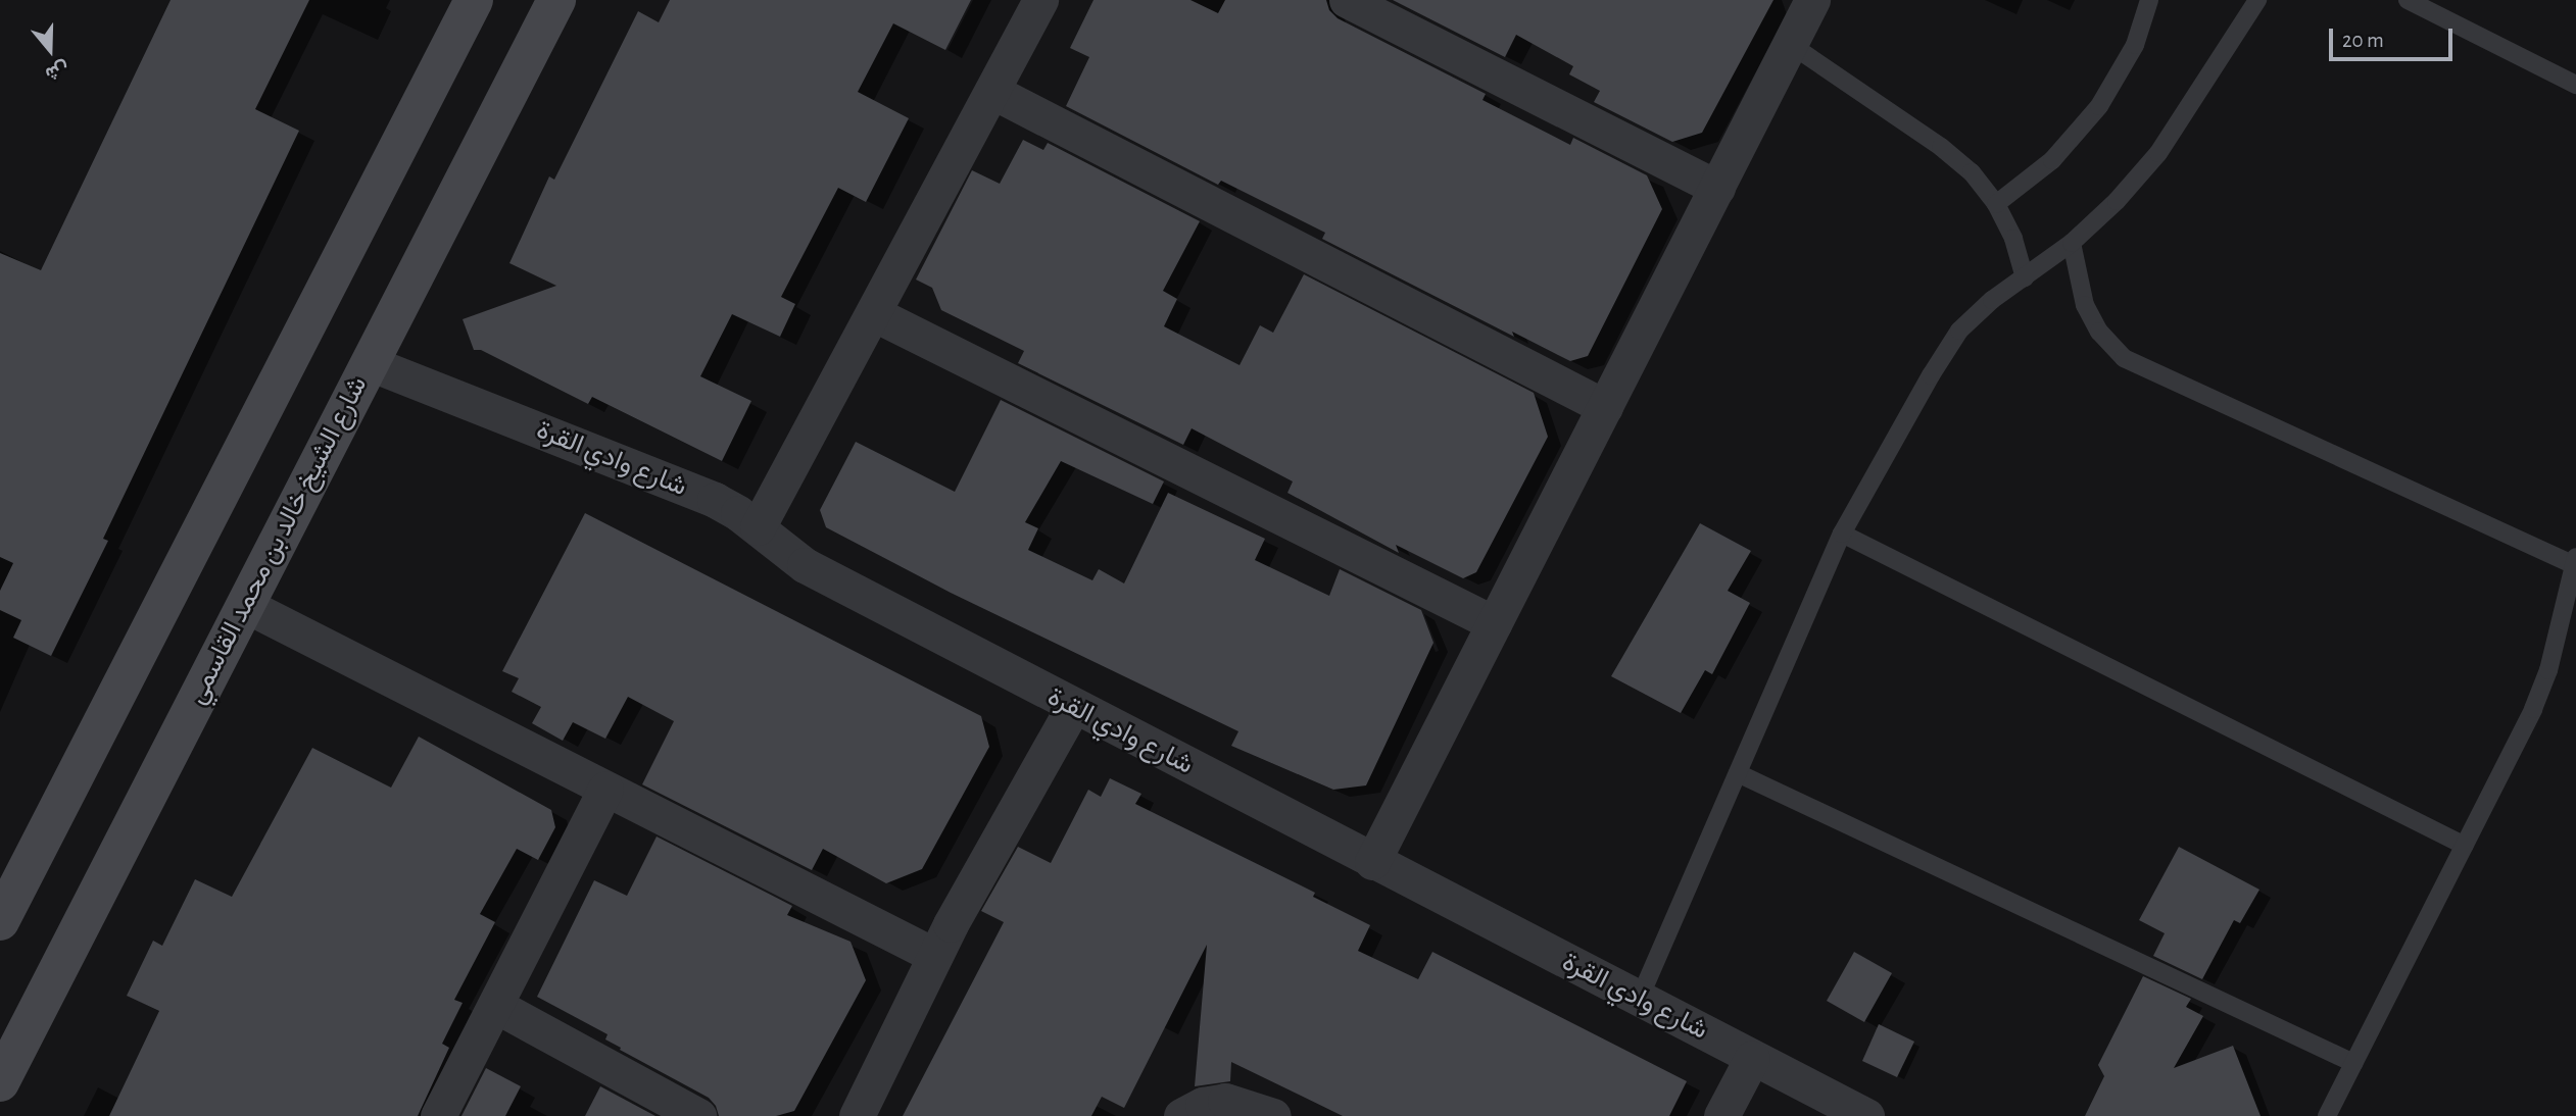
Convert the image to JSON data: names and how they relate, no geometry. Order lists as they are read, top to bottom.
{
  "streets": {
    "main road": ["شارع الشيخ خالد بن محمد القاسمي"],
    "street": ["شارع وادي القرة"]
  },
  "crossings": [
    ["شارع وادي القرة", "شارع الشيخ خالد بن محمد القاسمي"]
  ],
  "scale_bar": "20 m",
  "north": "bottom"
}
